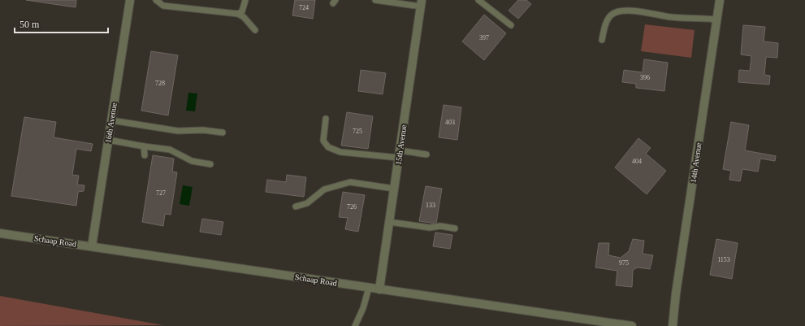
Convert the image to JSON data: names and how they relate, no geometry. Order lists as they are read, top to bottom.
{
  "streets": {
    "street": [
      "16th Avenue",
      "15th Avenue",
      "14th Avenue",
      "Schaap Road"
    ]
  },
  "crossings": [
    ["16th Avenue", "Schaap Road"],
    ["15th Avenue", "Schaap Road"]
  ],
  "house_numbers": [
    "724",
    "397",
    "396",
    "728",
    "403",
    "725",
    "404",
    "727",
    "133",
    "726",
    "1153",
    "975"
  ],
  "scale_bar": "50 m"
}
